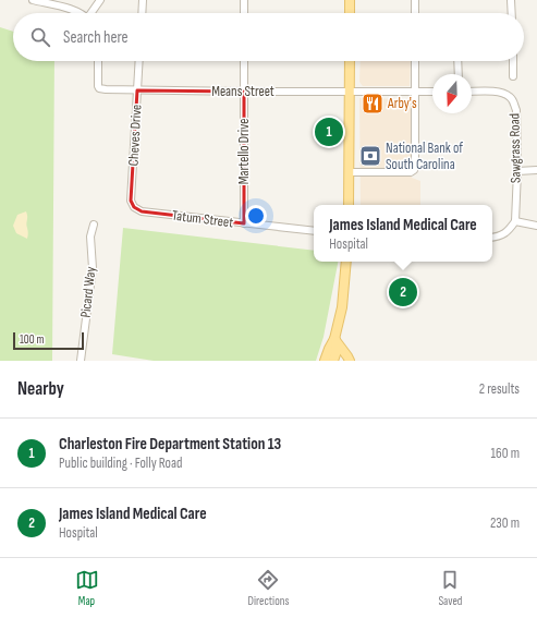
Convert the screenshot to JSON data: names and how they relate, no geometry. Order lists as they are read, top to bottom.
{
  "streets": {
    "street": [
      "Means Street",
      "Cheves Drive",
      "Sawgrass Road",
      "Martello Drive",
      "Tatum Street",
      "Picard Way"
    ]
  },
  "crossings": [
    ["Means Street", "Cheves Drive"],
    ["Means Street", "Martello Drive"],
    ["Cheves Drive", "Tatum Street"],
    ["Martello Drive", "Tatum Street"]
  ],
  "places": {
    "restaurant": ["Arby's"],
    "bank": ["National Bank of South Carolina"]
  },
  "scale_bar": "100 m",
  "north": "bottom",
  "page": {
    "search": "Search here",
    "pins": ["1", "2"],
    "popup": ["James Island Medical Care", "Hospital"],
    "scale": "100 m",
    "heading": ["Nearby", "2 results"],
    "list": [
      {
        "mark": "1",
        "name": "Charleston Fire Department Station 13",
        "note": "Public building · Folly Road",
        "value": "160 m"
      },
      {
        "mark": "2",
        "name": "James Island Medical Care",
        "note": "Hospital",
        "value": "230 m"
      }
    ],
    "nav": ["Map", "Directions", "Saved"]
  }
}
